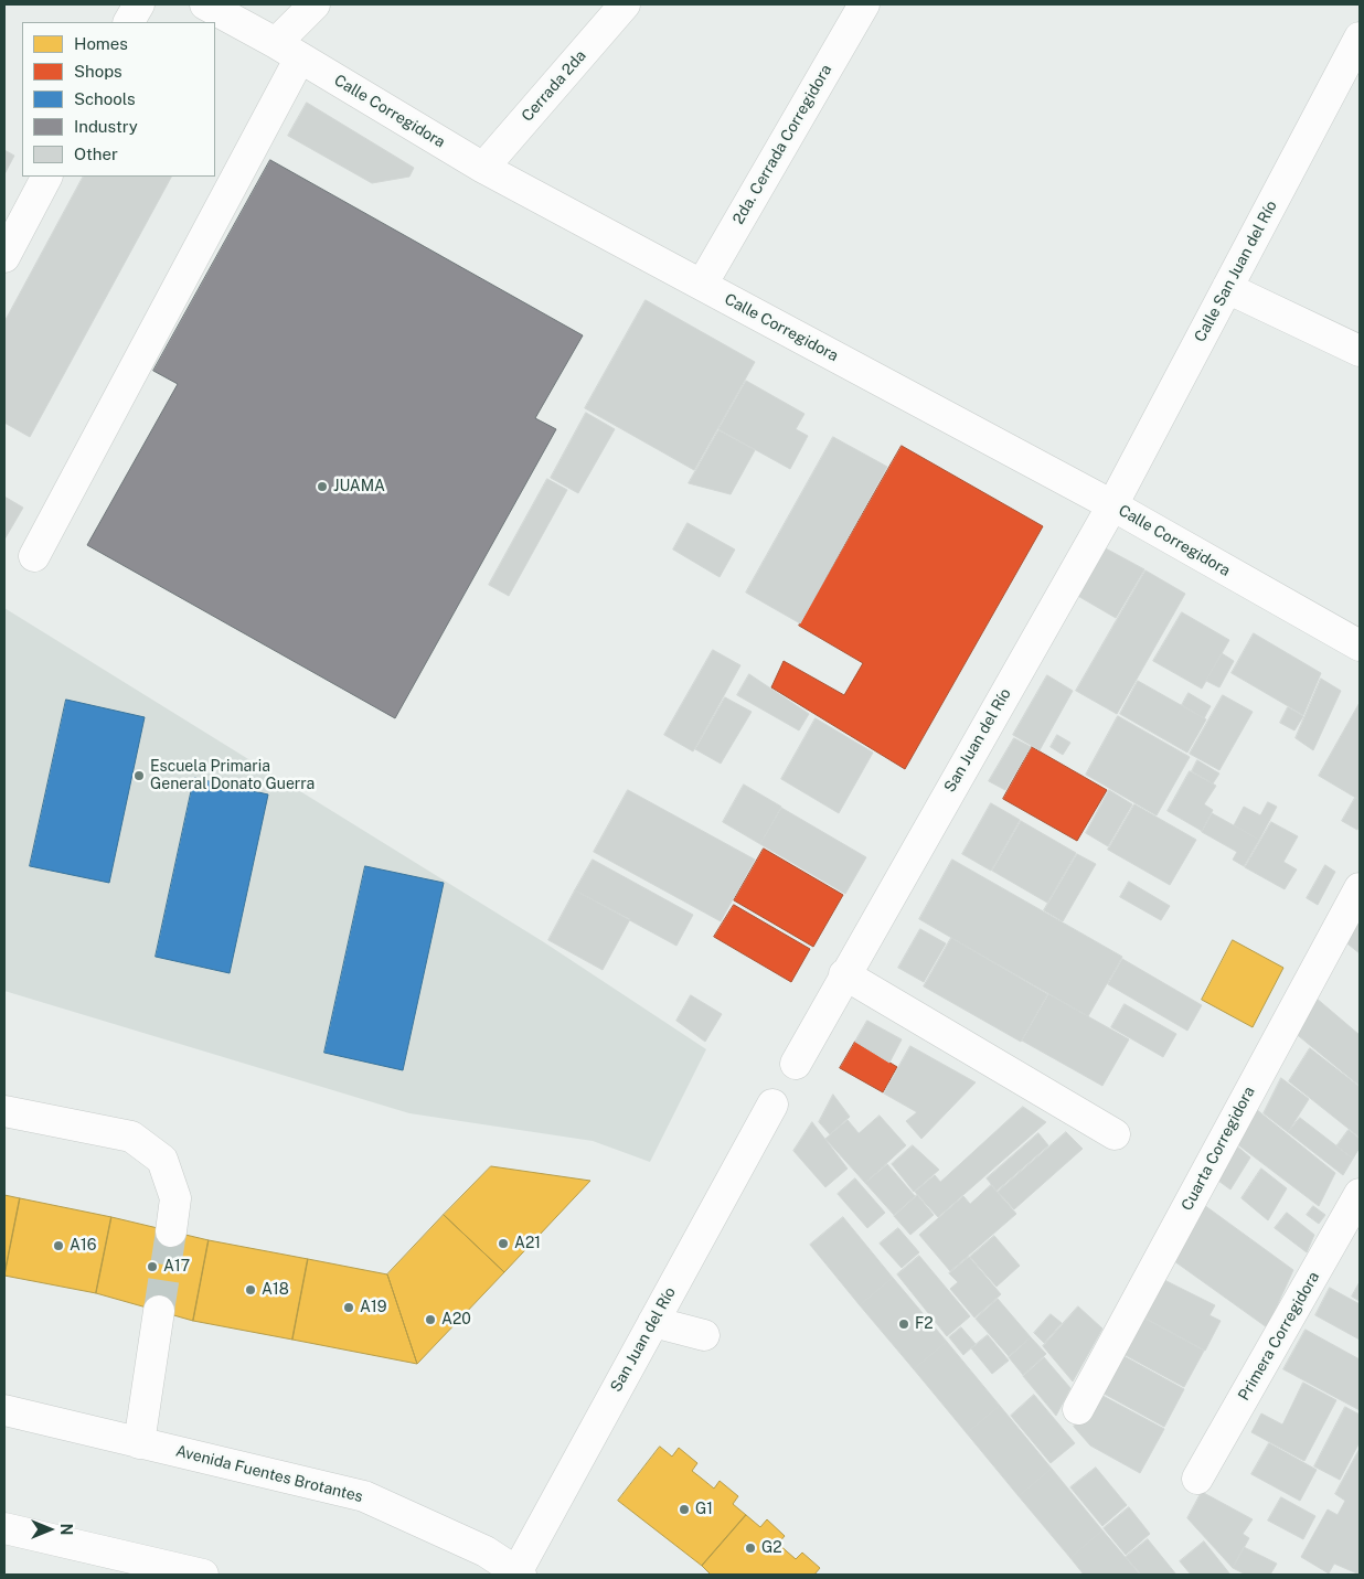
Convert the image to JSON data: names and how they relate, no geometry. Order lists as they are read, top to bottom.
{
  "streets": {
    "street": [
      "Cerrada 2da",
      "Calle Corregidora",
      "2da. Cerrada Corregidora",
      "Calle San Juan del Río",
      "San Juan del Río",
      "Cuarta Corregidora",
      "Primera Corregidora",
      "Avenida Fuentes Brotantes"
    ]
  },
  "crossings": [
    ["Cerrada 2da", "Calle Corregidora"],
    ["Calle Corregidora", "2da. Cerrada Corregidora"],
    ["Calle Corregidora", "Calle San Juan del Río"],
    ["Calle Corregidora", "San Juan del Río"],
    ["Calle San Juan del Río", "San Juan del Río"],
    ["San Juan del Río", "Avenida Fuentes Brotantes"]
  ],
  "places": [
    "JUAMA",
    "Escuela Primaria General Donato Guerra",
    "A21",
    "A16",
    "A17",
    "A18",
    "A19",
    "A20",
    "F2",
    "G1",
    "G2"
  ],
  "legend": [
    "Homes",
    "Shops",
    "Schools",
    "Industry",
    "Other"
  ],
  "north": "right"
}
